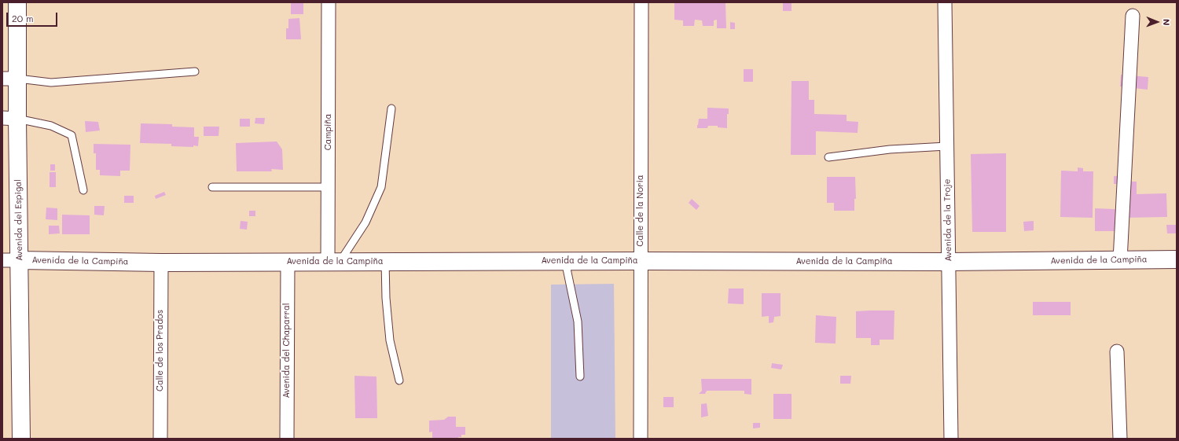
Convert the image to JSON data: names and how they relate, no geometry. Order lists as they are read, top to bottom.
{
  "streets": {
    "street": [
      "Campiña",
      "Calle de la Noria",
      "Avenida del Espigal",
      "Avenida de la Troje",
      "Avenida de la Campiña",
      "Calle de los Prados",
      "Avenida del Chaparral"
    ]
  },
  "crossings": [
    ["Campiña", "Avenida de la Campiña"],
    ["Calle de la Noria", "Avenida de la Campiña"],
    ["Avenida del Espigal", "Avenida de la Campiña"],
    ["Avenida de la Troje", "Avenida de la Campiña"],
    ["Avenida de la Campiña", "Calle de los Prados"],
    ["Avenida de la Campiña", "Avenida del Chaparral"]
  ],
  "scale_bar": "20 m",
  "north": "right"
}
